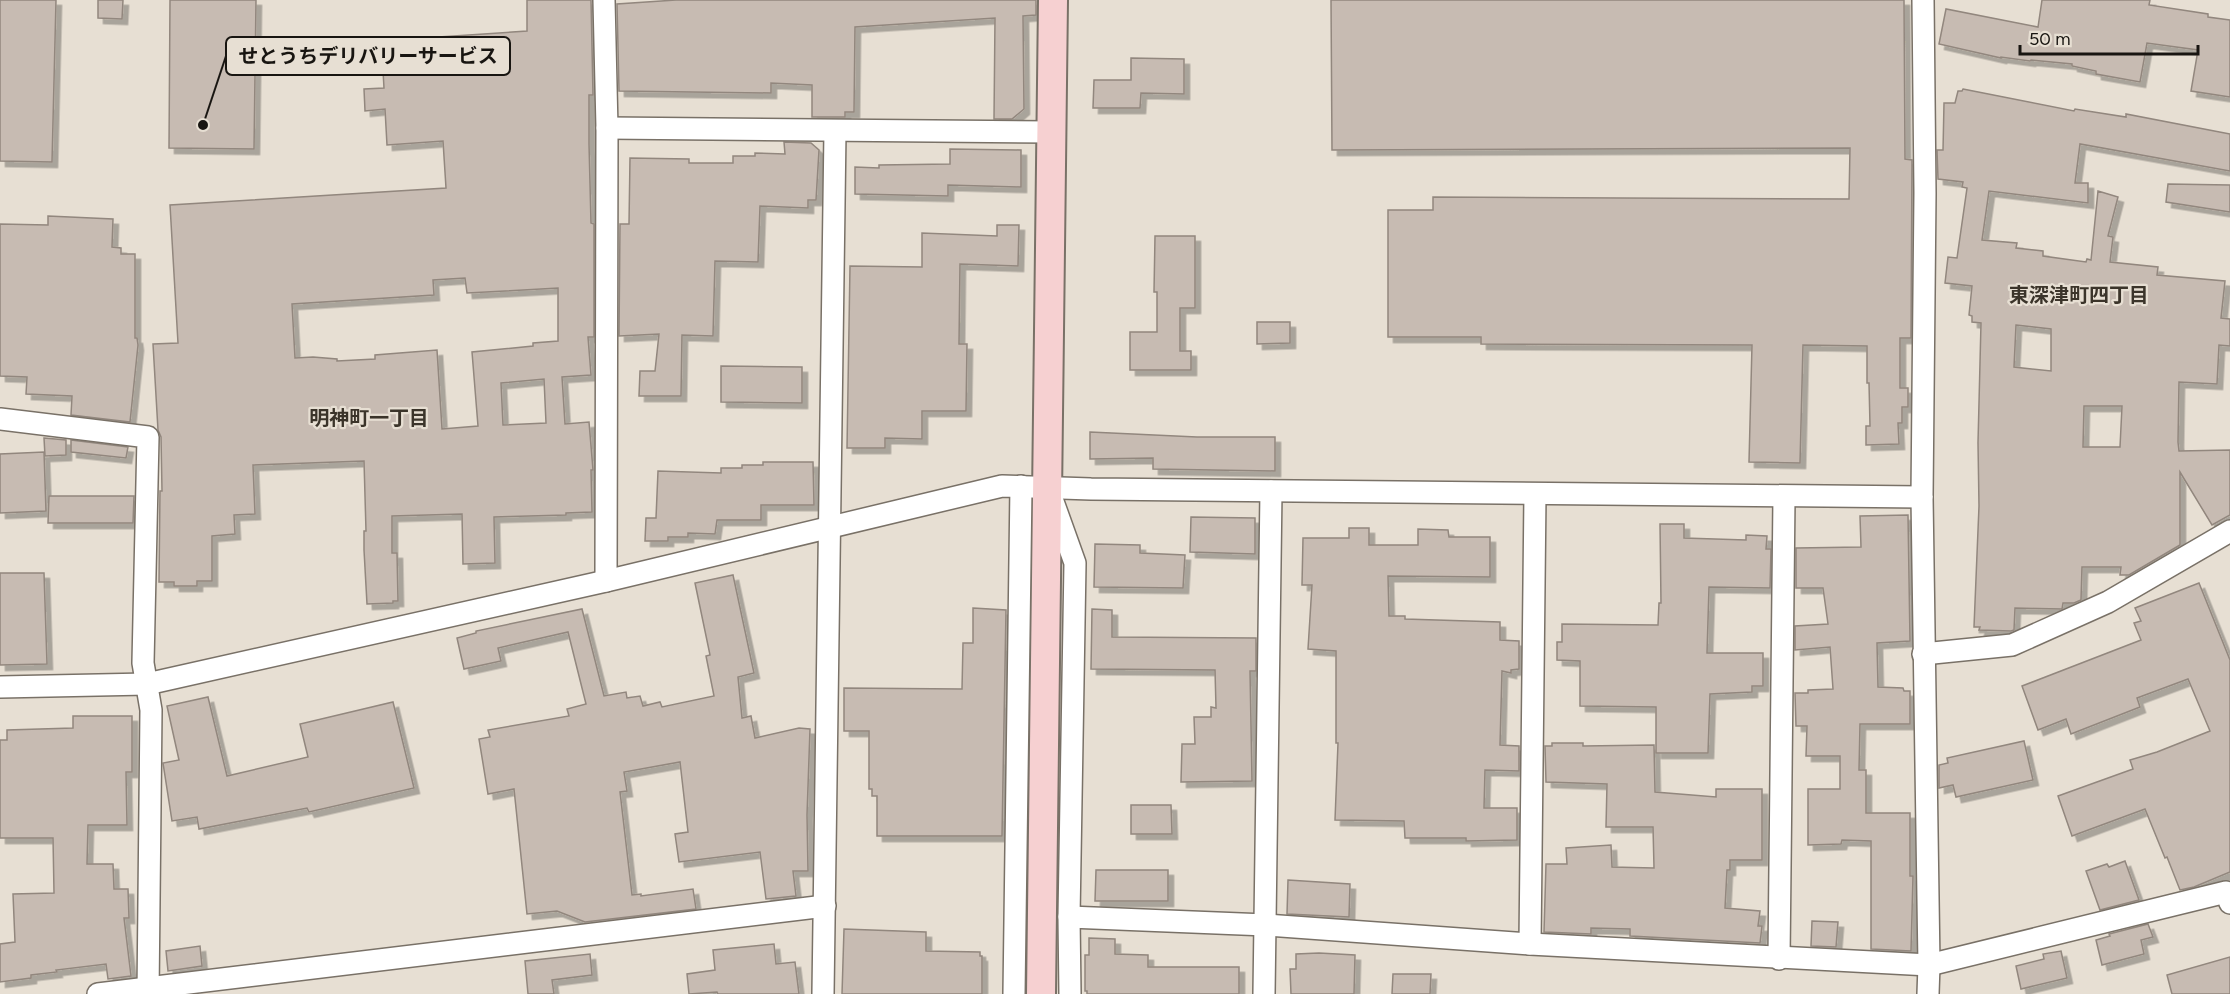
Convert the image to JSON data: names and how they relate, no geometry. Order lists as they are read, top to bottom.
{
  "districts": ["東深津町四丁目", "明神町一丁目"],
  "places": ["せとうちデリバリーサービス"],
  "scale_bar": "50 m"
}
